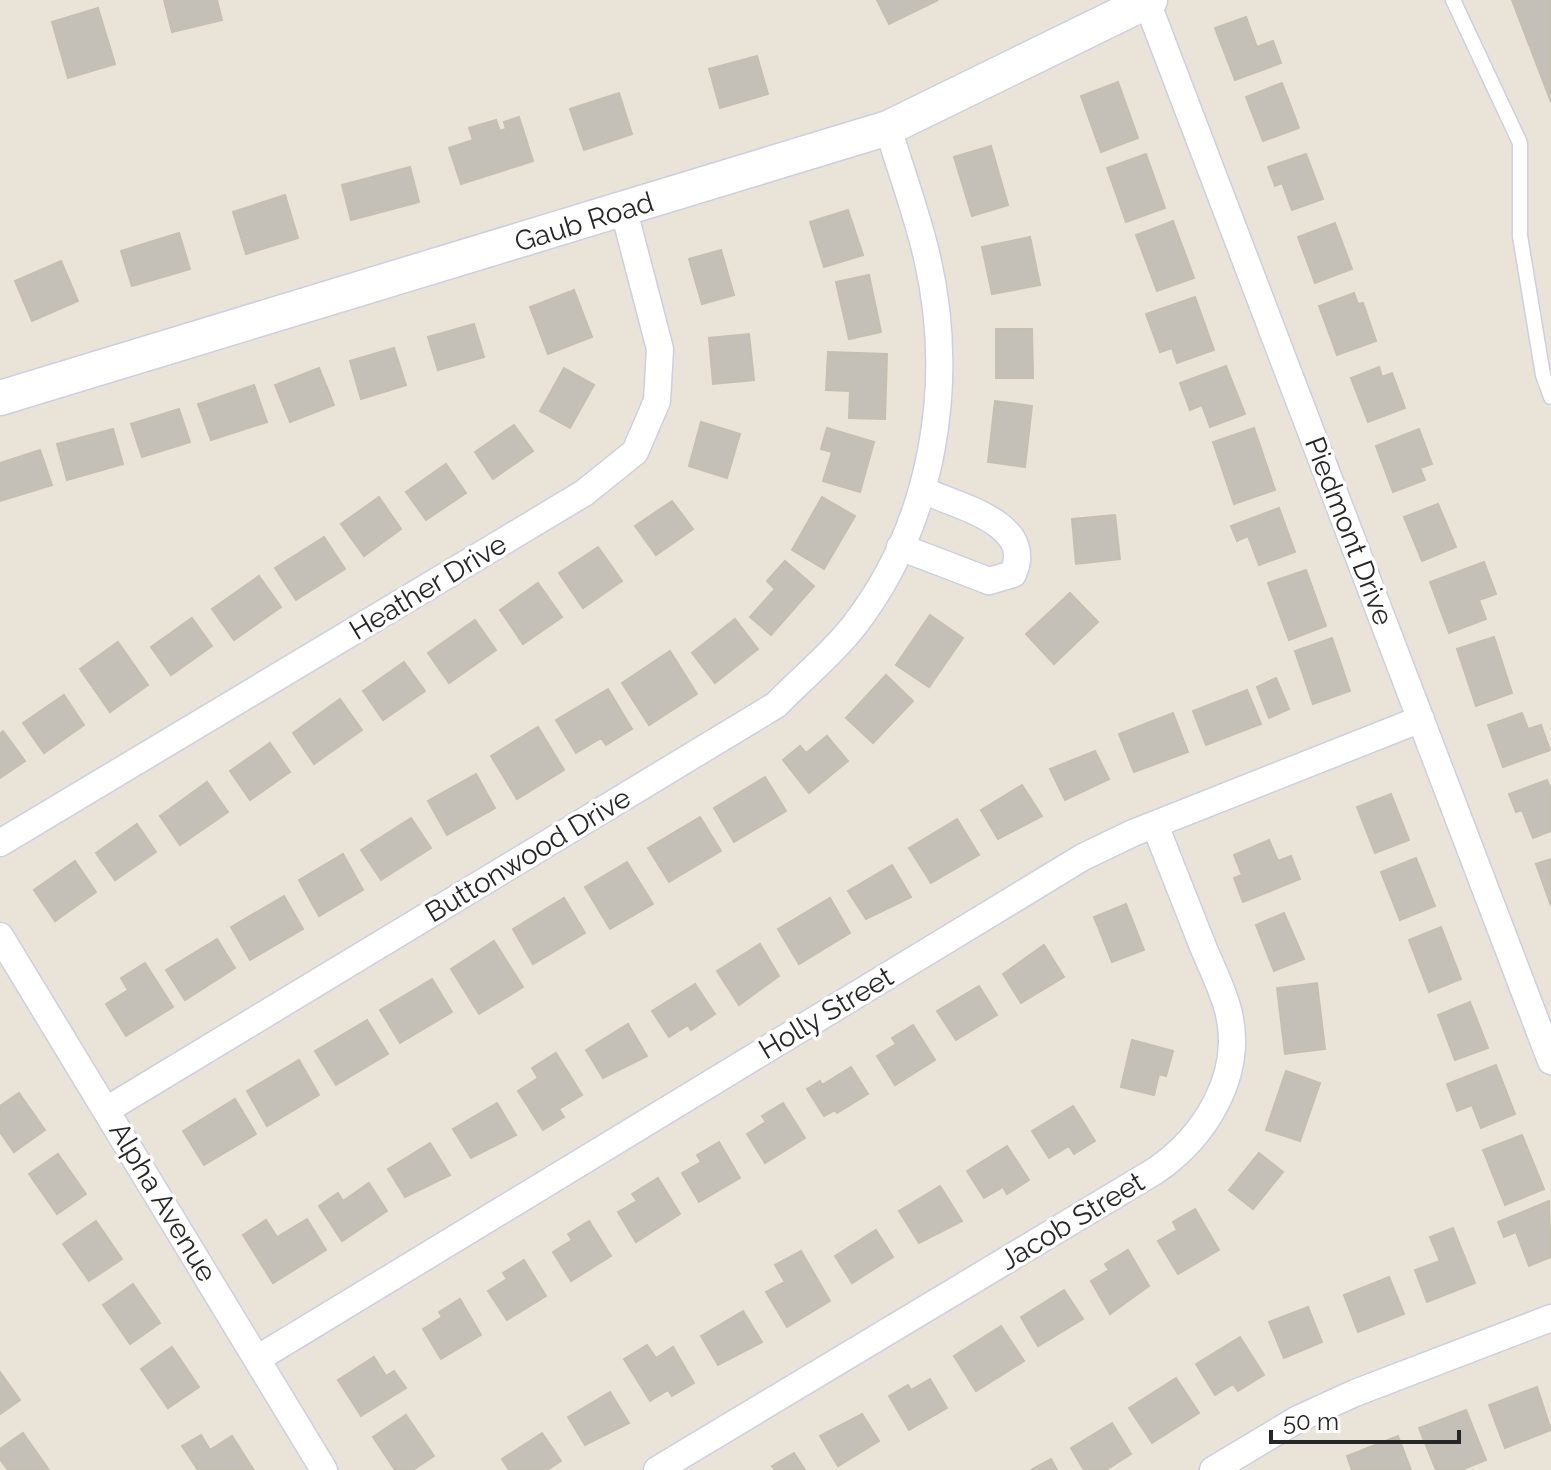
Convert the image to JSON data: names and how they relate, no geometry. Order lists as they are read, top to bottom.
{
  "streets": {
    "street": [
      "Gaub Road",
      "Piedmont Drive",
      "Heather Drive",
      "Buttonwood Drive",
      "Holly Street",
      "Alpha Avenue",
      "Jacob Street"
    ]
  },
  "crossings": [
    ["Gaub Road", "Piedmont Drive"],
    ["Gaub Road", "Heather Drive"],
    ["Gaub Road", "Buttonwood Drive"],
    ["Piedmont Drive", "Holly Street"],
    ["Buttonwood Drive", "Alpha Avenue"],
    ["Holly Street", "Alpha Avenue"],
    ["Holly Street", "Jacob Street"]
  ],
  "scale_bar": "50 m"
}
